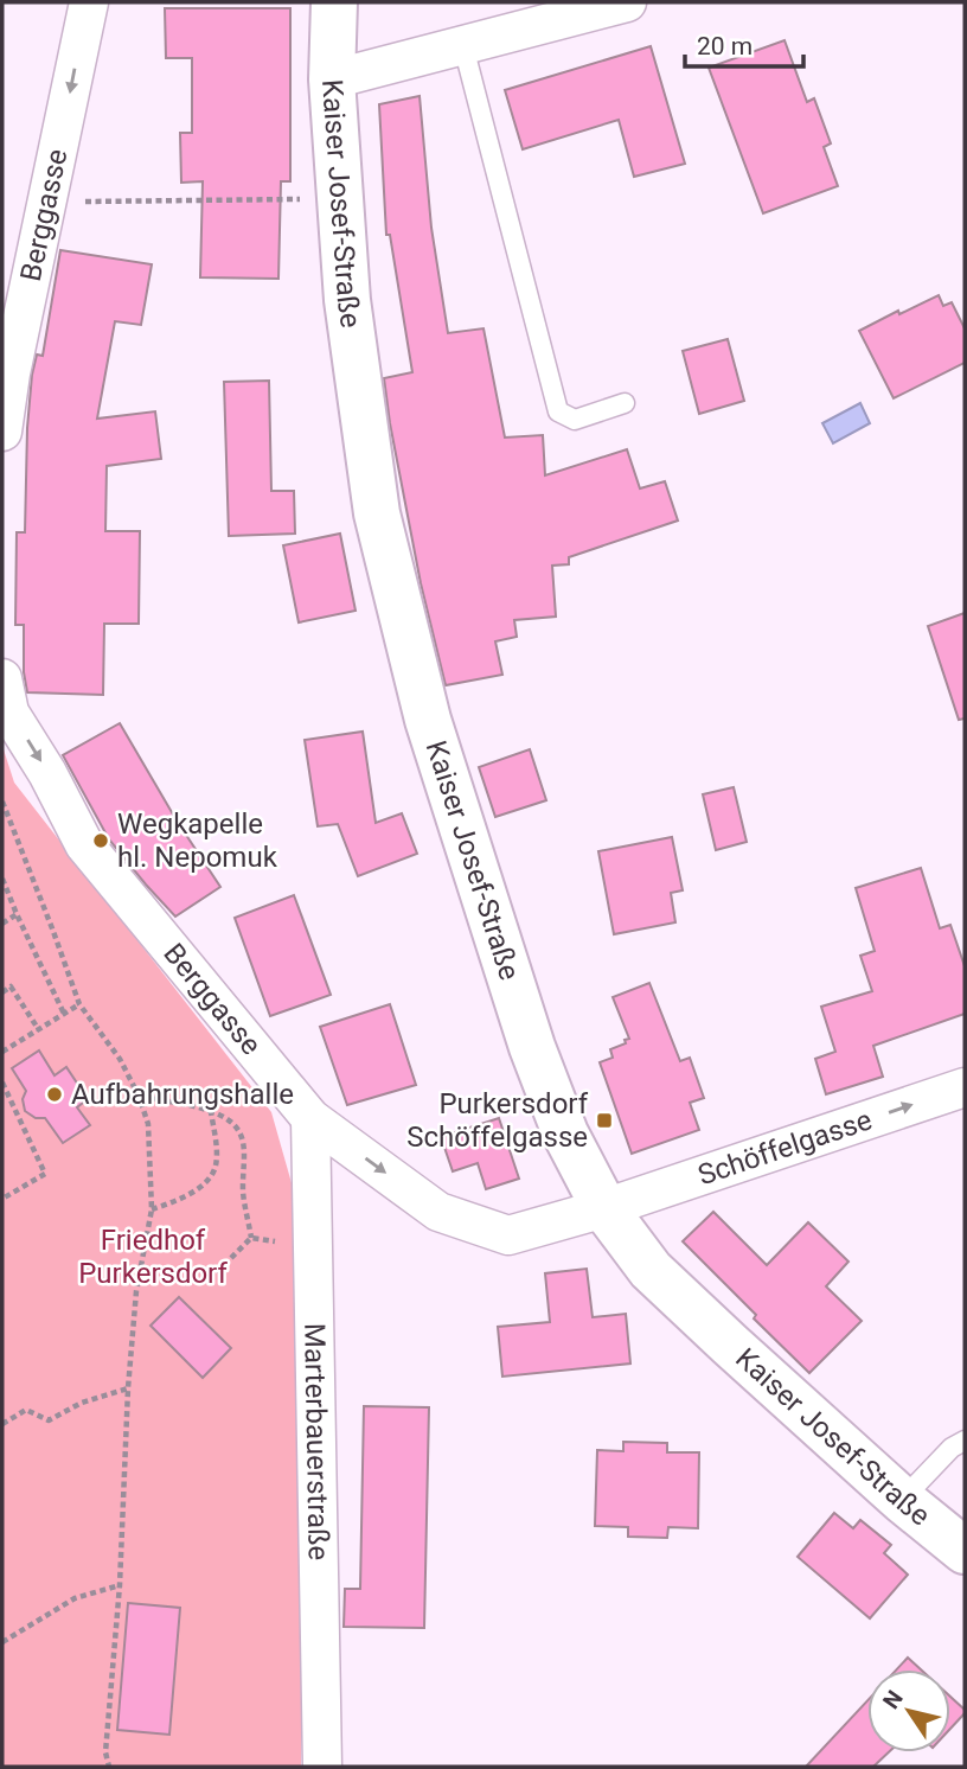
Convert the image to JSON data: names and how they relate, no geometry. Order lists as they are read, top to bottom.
{
  "streets": {
    "main road": ["Kaiser Josef-Straße"],
    "street": ["Berggasse", "Schöffelgasse", "Marterbauerstraße"]
  },
  "crossings": [
    ["Kaiser Josef-Straße", "Berggasse"],
    ["Kaiser Josef-Straße", "Schöffelgasse"],
    ["Berggasse", "Schöffelgasse"],
    ["Berggasse", "Marterbauerstraße"]
  ],
  "one_way": ["Berggasse", "Schöffelgasse"],
  "parks": ["Friedhof Purkersdorf"],
  "places": {
    "other": ["Wegkapelle hl. Nepomuk", "Aufbahrungshalle"],
    "transit": ["Purkersdorf Schöffelgasse"]
  },
  "scale_bar": "20 m",
  "north": "top left"
}
